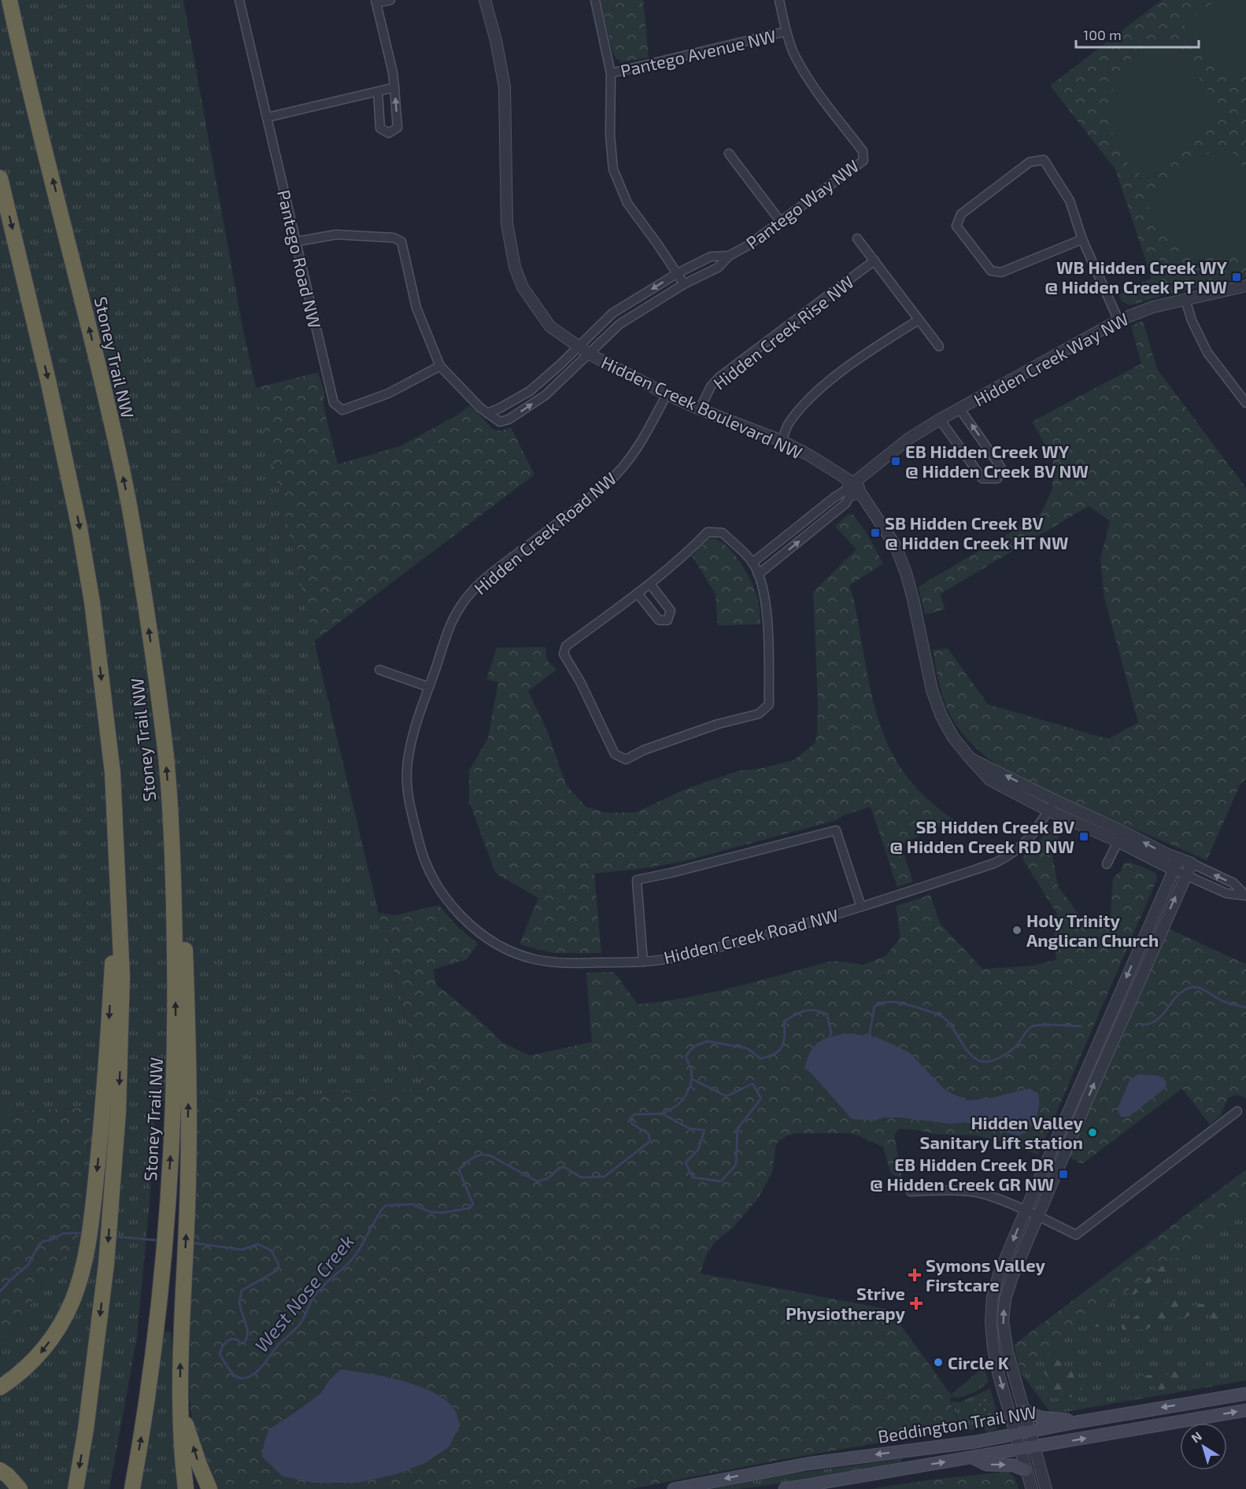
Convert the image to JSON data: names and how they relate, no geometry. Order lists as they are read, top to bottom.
{
  "streets": {
    "highway": ["Stoney Trail NW"],
    "main road": ["Beddington Trail NW"],
    "street": [
      "Pantego Avenue NW",
      "Pantego Way NW",
      "Pantego Road NW",
      "Hidden Creek Rise NW",
      "Hidden Creek Way NW",
      "Hidden Creek Boulevard NW",
      "Hidden Creek Road NW"
    ]
  },
  "crossings": [
    ["Pantego Avenue NW", "Pantego Way NW"],
    ["Pantego Way NW", "Hidden Creek Boulevard NW"],
    ["Hidden Creek Rise NW", "Hidden Creek Boulevard NW"],
    ["Hidden Creek Way NW", "Hidden Creek Boulevard NW"],
    ["Hidden Creek Boulevard NW", "Hidden Creek Road NW"]
  ],
  "water": ["West Nose Creek"],
  "places": {
    "transit": [
      "WB Hidden Creek WY @ Hidden Creek PT NW",
      "EB Hidden Creek WY @ Hidden Creek BV NW",
      "SB Hidden Creek BV @ Hidden Creek HT NW",
      "SB Hidden Creek BV @ Hidden Creek RD NW",
      "EB Hidden Creek DR @ Hidden Creek GR NW"
    ],
    "other": ["Holy Trinity Anglican Church", "Hidden Valley Sanitary Lift station", "Circle K"],
    "health": ["Symons Valley Firstcare", "Strive Physiotherapy"]
  },
  "scale_bar": "100 m",
  "north": "top left"
}
